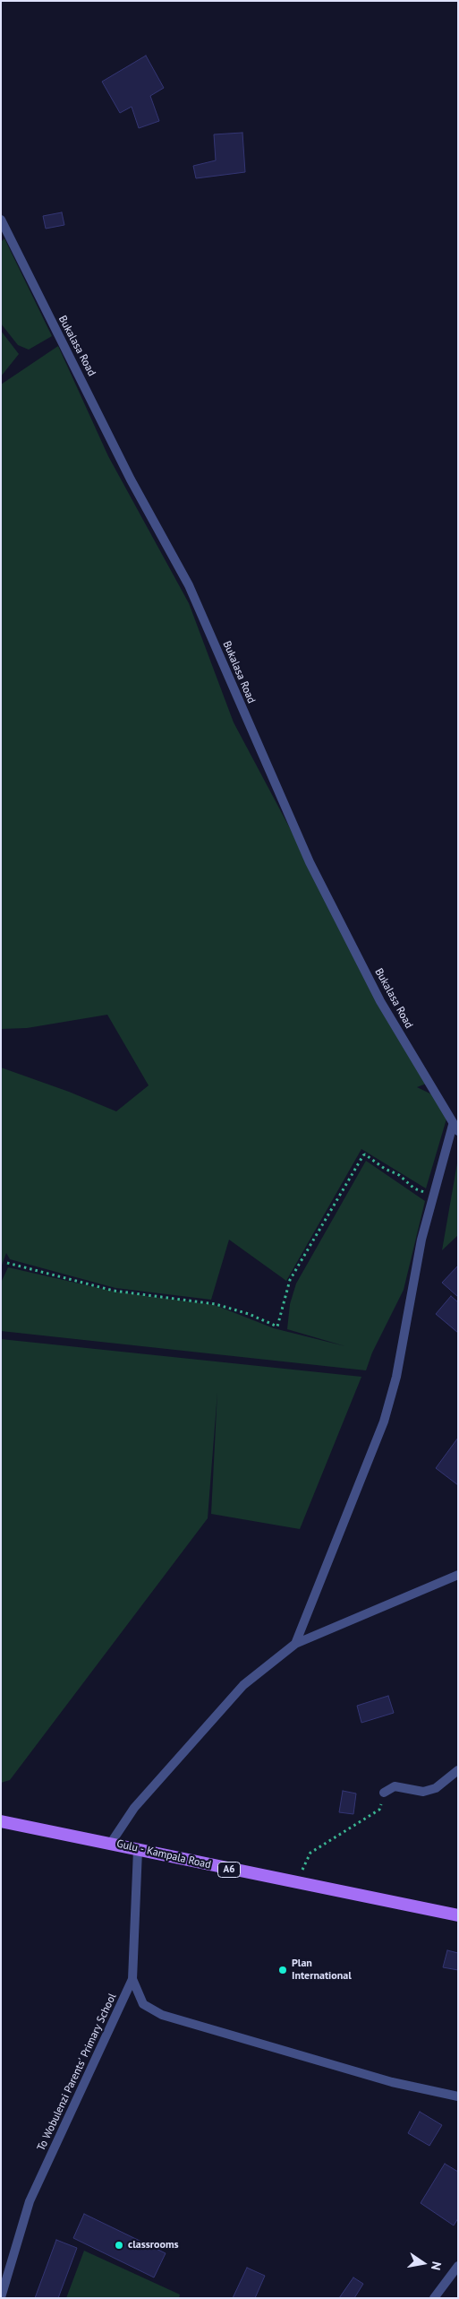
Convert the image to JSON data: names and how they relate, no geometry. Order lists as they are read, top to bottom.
{
  "streets": {
    "main road": ["Gulu - Kampala Road", "A6"],
    "street": ["Bukalasa Road", "To Wobulenzi Parents' Primary School"]
  },
  "crossings": [
    ["Gulu - Kampala Road", "To Wobulenzi Parents' Primary School"]
  ],
  "places": ["Plan International", "classrooms"],
  "north": "right"
}
